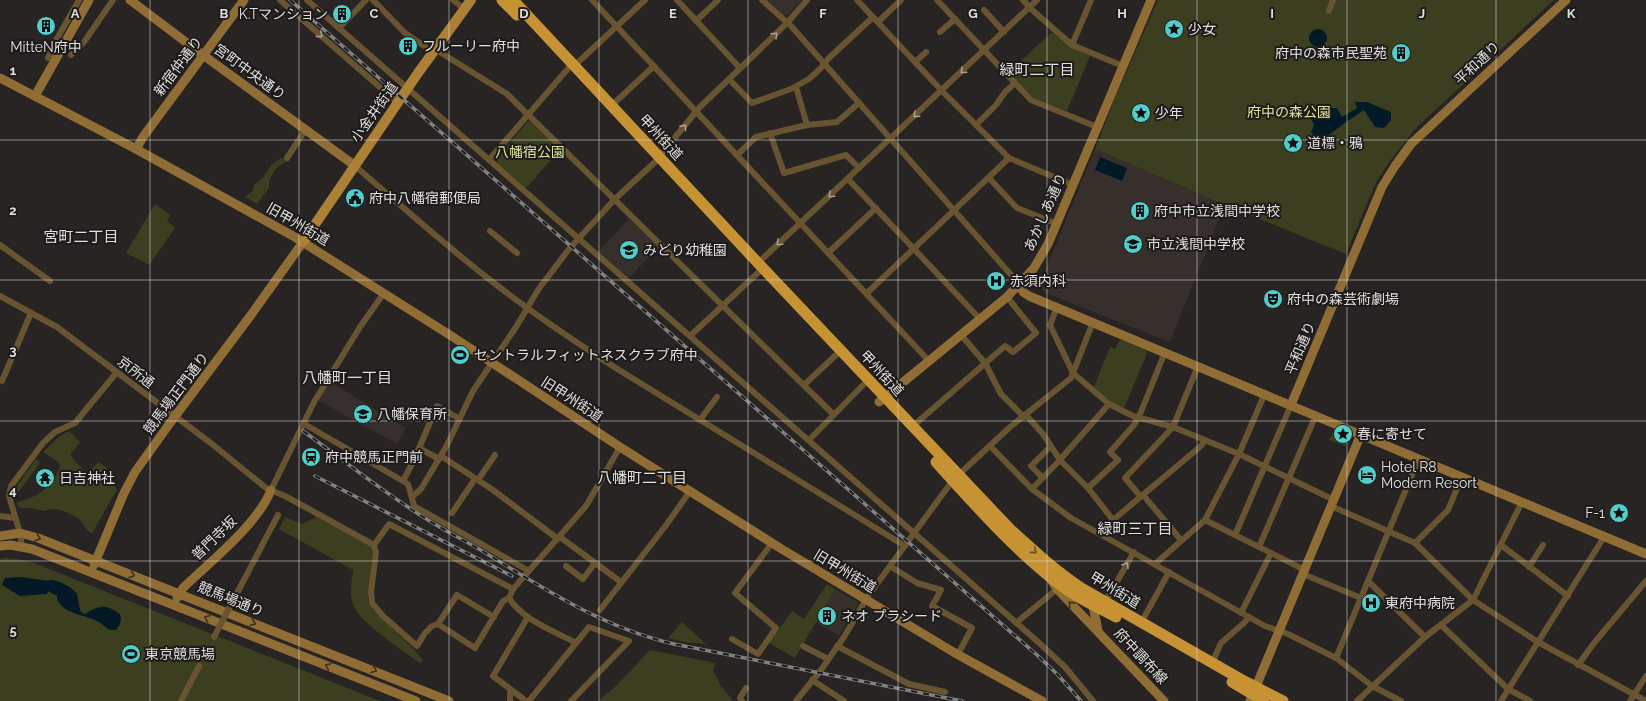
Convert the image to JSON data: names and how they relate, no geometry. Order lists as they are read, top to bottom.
{
  "streets": {
    "highway": ["甲州街道"],
    "main road": ["小金井街道"],
    "street": [
      "平和通り",
      "新宿仲通り",
      "宮町中央通り",
      "あかしあ通り",
      "旧甲州街道",
      "京所通",
      "競馬場正門通り",
      "普門寺坂",
      "競馬場通り",
      "府中調布線"
    ]
  },
  "crossings": [
    ["新宿仲通り", "宮町中央通り"],
    ["新宿仲通り", "旧甲州街道"],
    ["宮町中央通り", "小金井街道"],
    ["小金井街道", "旧甲州街道"],
    ["小金井街道", "競馬場正門通り"],
    ["甲州街道", "あかしあ通り"],
    ["甲州街道", "府中調布線"],
    ["旧甲州街道", "競馬場正門通り"],
    ["京所通", "競馬場正門通り"],
    ["京所通", "普門寺坂"],
    ["競馬場正門通り", "競馬場通り"],
    ["普門寺坂", "競馬場通り"]
  ],
  "districts": [
    "緑町二丁目",
    "宮町二丁目",
    "八幡町一丁目",
    "八幡町二丁目",
    "緑町三丁目"
  ],
  "parks": ["府中の森公園", "八幡宿公園"],
  "places": {
    "building": [
      "K.Tマンション",
      "MitteN府中",
      "フルーリー府中",
      "府中の森市民聖苑",
      "府中市立浅間中学校",
      "ネオ プラシード"
    ],
    "place": [
      "少女",
      "少年",
      "道標・鴉",
      "春に寄せて",
      "F-1"
    ],
    "public building": ["府中八幡宿郵便局"],
    "school or university": ["市立浅間中学校", "みどり幼稚園", "八幡保育所"],
    "hospital": ["赤須内科", "東府中病院"],
    "theatre": ["府中の森芸術劇場"],
    "sports": ["セントラルフィットネスクラブ府中", "東京競馬場"],
    "station": ["府中競馬正門前"],
    "hotel": ["Hotel R8 Modern Resort"],
    "temple": ["日吉神社"]
  },
  "grid": {
    "columns": [
      "A",
      "B",
      "C",
      "D",
      "E",
      "F",
      "G",
      "H",
      "I",
      "J",
      "K"
    ],
    "rows": [
      "1",
      "2",
      "3",
      "4",
      "5"
    ]
  }
}
